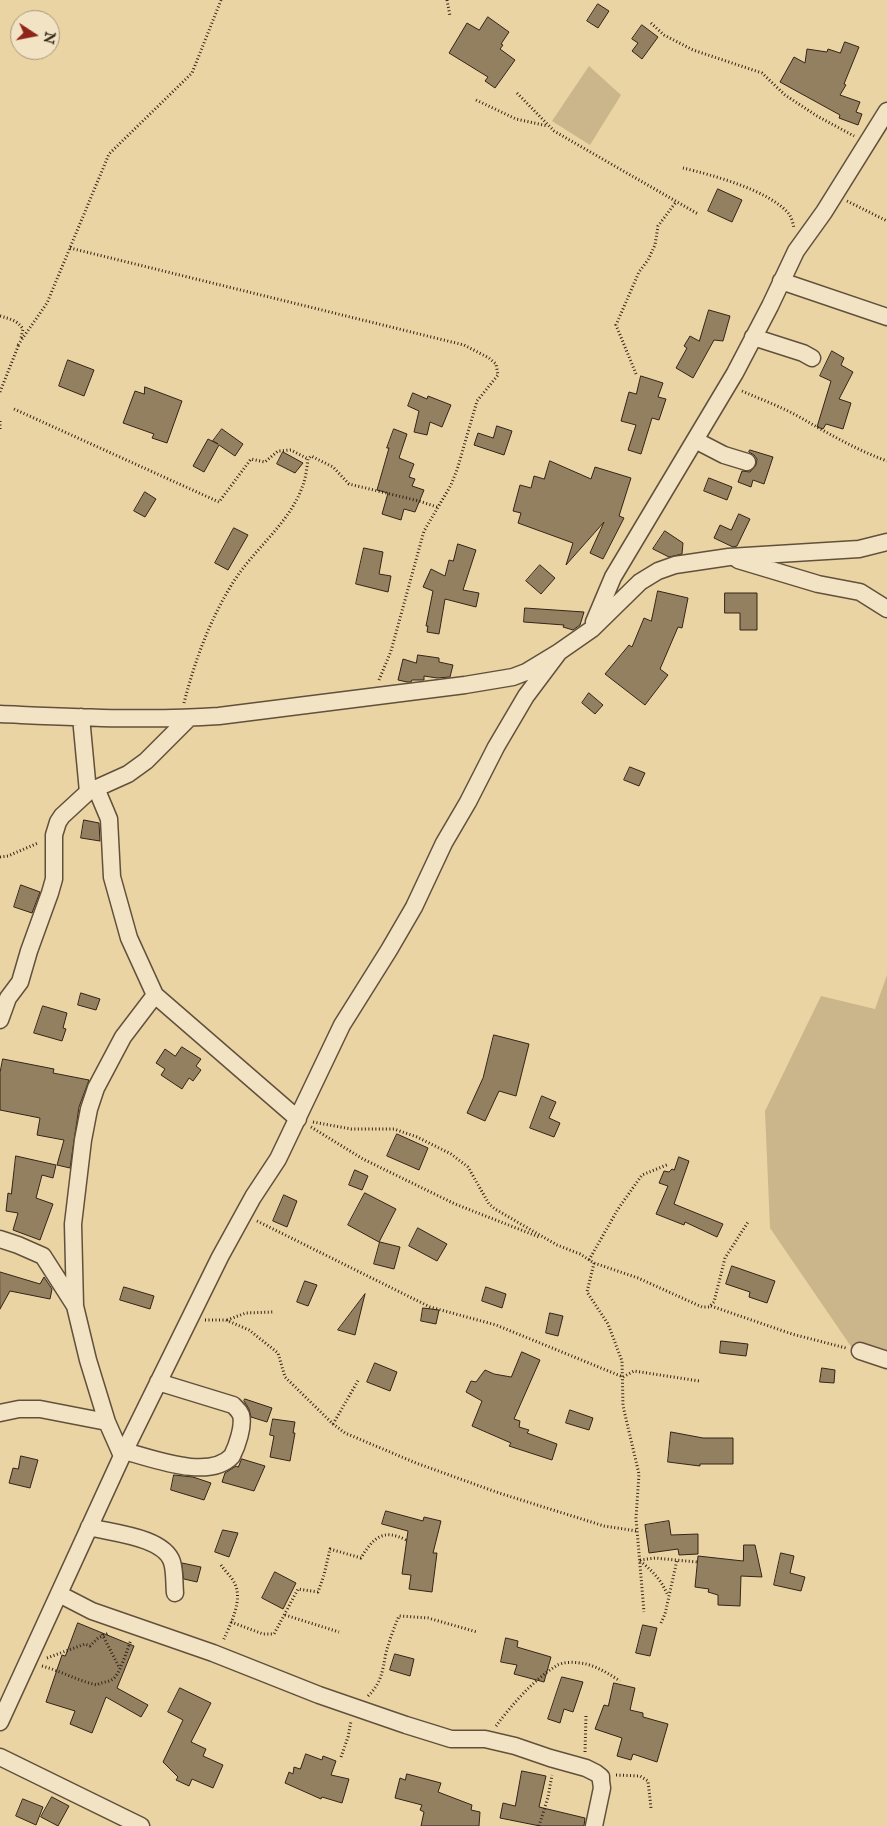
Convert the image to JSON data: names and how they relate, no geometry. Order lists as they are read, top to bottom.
{
  "north": "right"
}
